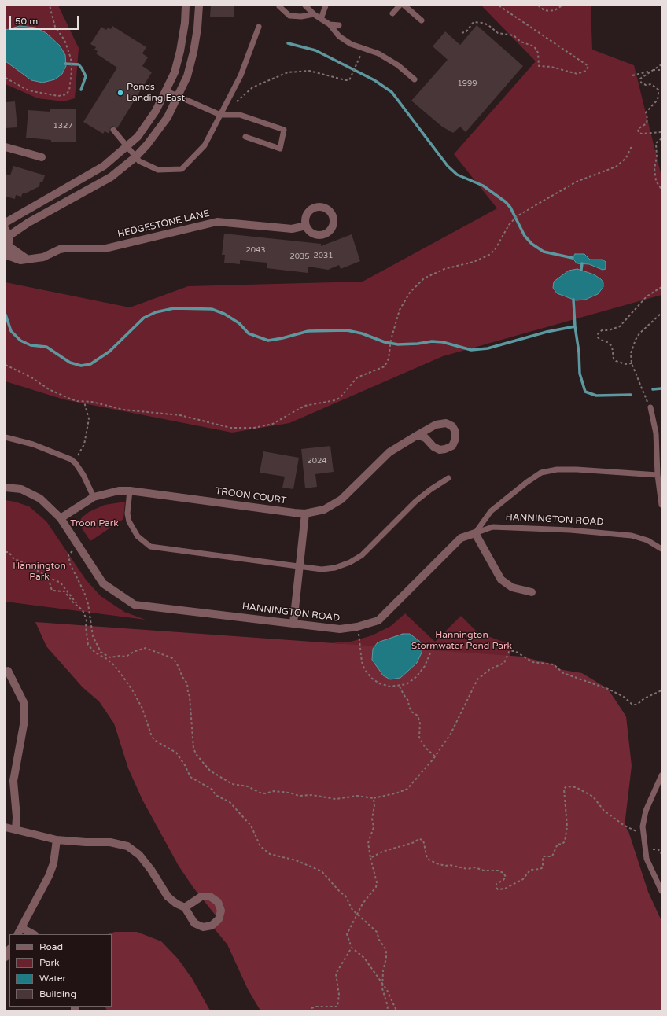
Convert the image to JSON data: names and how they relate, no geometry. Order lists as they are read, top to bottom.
{
  "streets": {
    "street": ["HEDGESTONE LANE", "TROON COURT", "HANNINGTON ROAD"]
  },
  "crossings": [
    ["TROON COURT", "HANNINGTON ROAD"]
  ],
  "parks": ["Troon Park", "Hannington Park", "Hannington Stormwater Pond Park"],
  "places": ["Ponds Landing East"],
  "house_numbers": [
    "1999",
    "1327",
    "2043",
    "2031",
    "2035",
    "2024"
  ],
  "legend": [
    "Road",
    "Park",
    "Water",
    "Building"
  ],
  "scale_bar": "50 m"
}
